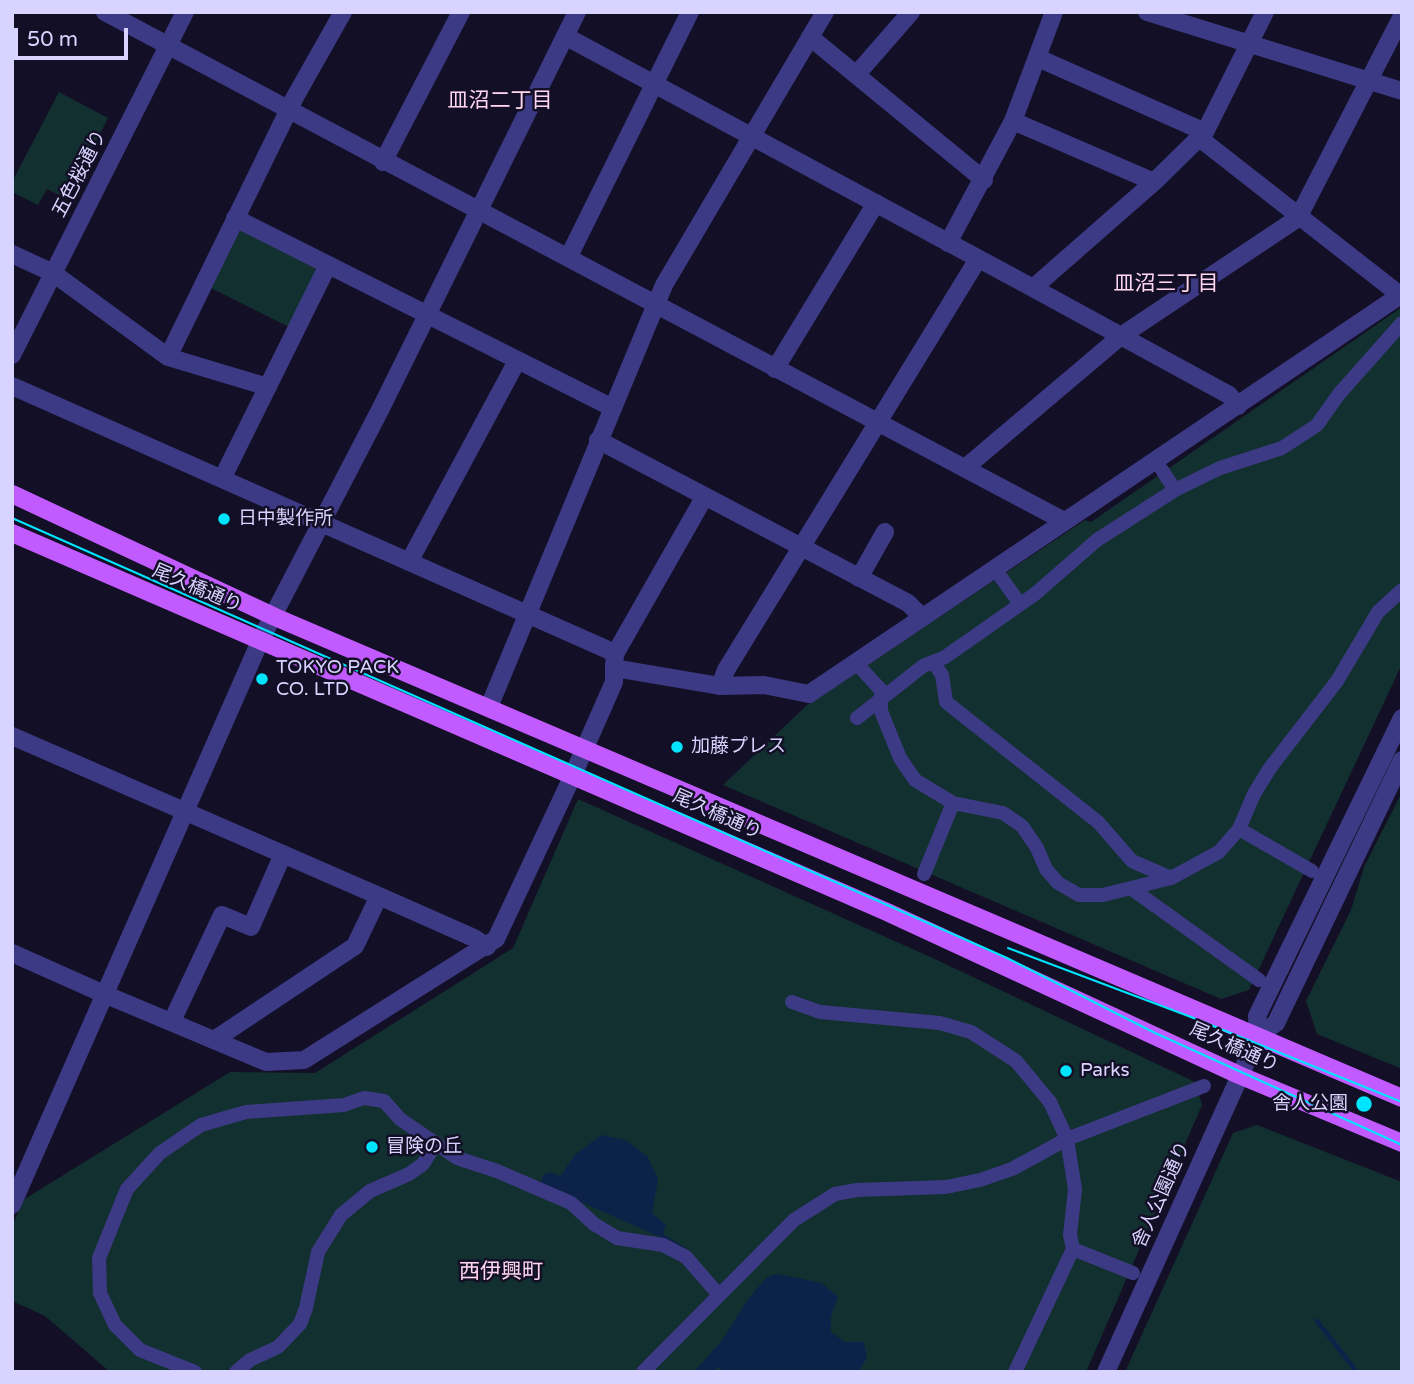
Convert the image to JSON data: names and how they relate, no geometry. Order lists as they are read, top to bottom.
{
  "streets": {
    "main road": ["尾久橋通り"],
    "street": ["五色桜通り", "舎人公園通り"]
  },
  "crossings": [
    ["尾久橋通り", "舎人公園通り"]
  ],
  "districts": ["皿沼二丁目", "皿沼三丁目", "西伊興町"],
  "places": [
    "日中製作所",
    "TOKYO PACK CO. LTD",
    "加藤プレス",
    "Parks",
    "舎人公園",
    "冒険の丘"
  ],
  "scale_bar": "50 m"
}
